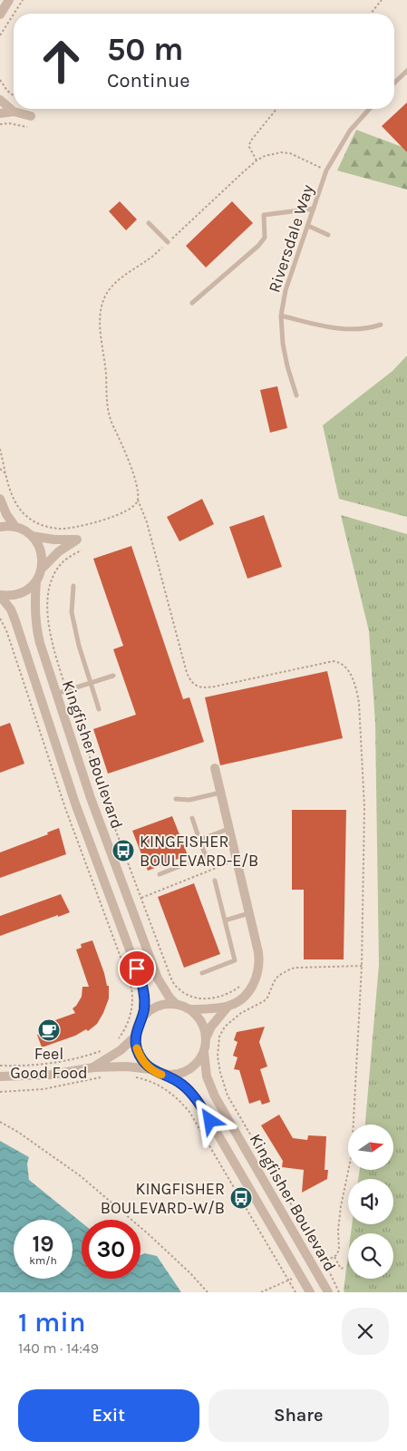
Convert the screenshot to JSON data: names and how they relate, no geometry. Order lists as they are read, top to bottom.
{
  "streets": {
    "street": ["Kingfisher Boulevard"],
    "lane": ["Riversdale Way"]
  },
  "places": {
    "bus stop": ["KINGFISHER BOULEVARD-E/B", "KINGFISHER BOULEVARD-W/B"],
    "cafe": ["Feel Good Food"]
  },
  "north": "right",
  "page": {
    "turn": ["50 m", "Continue"],
    "speed": "19 km/h",
    "limit": "30",
    "heading": ["1 min", "140 m · 14:49"],
    "buttons": ["Exit", "Share"]
  }
}
